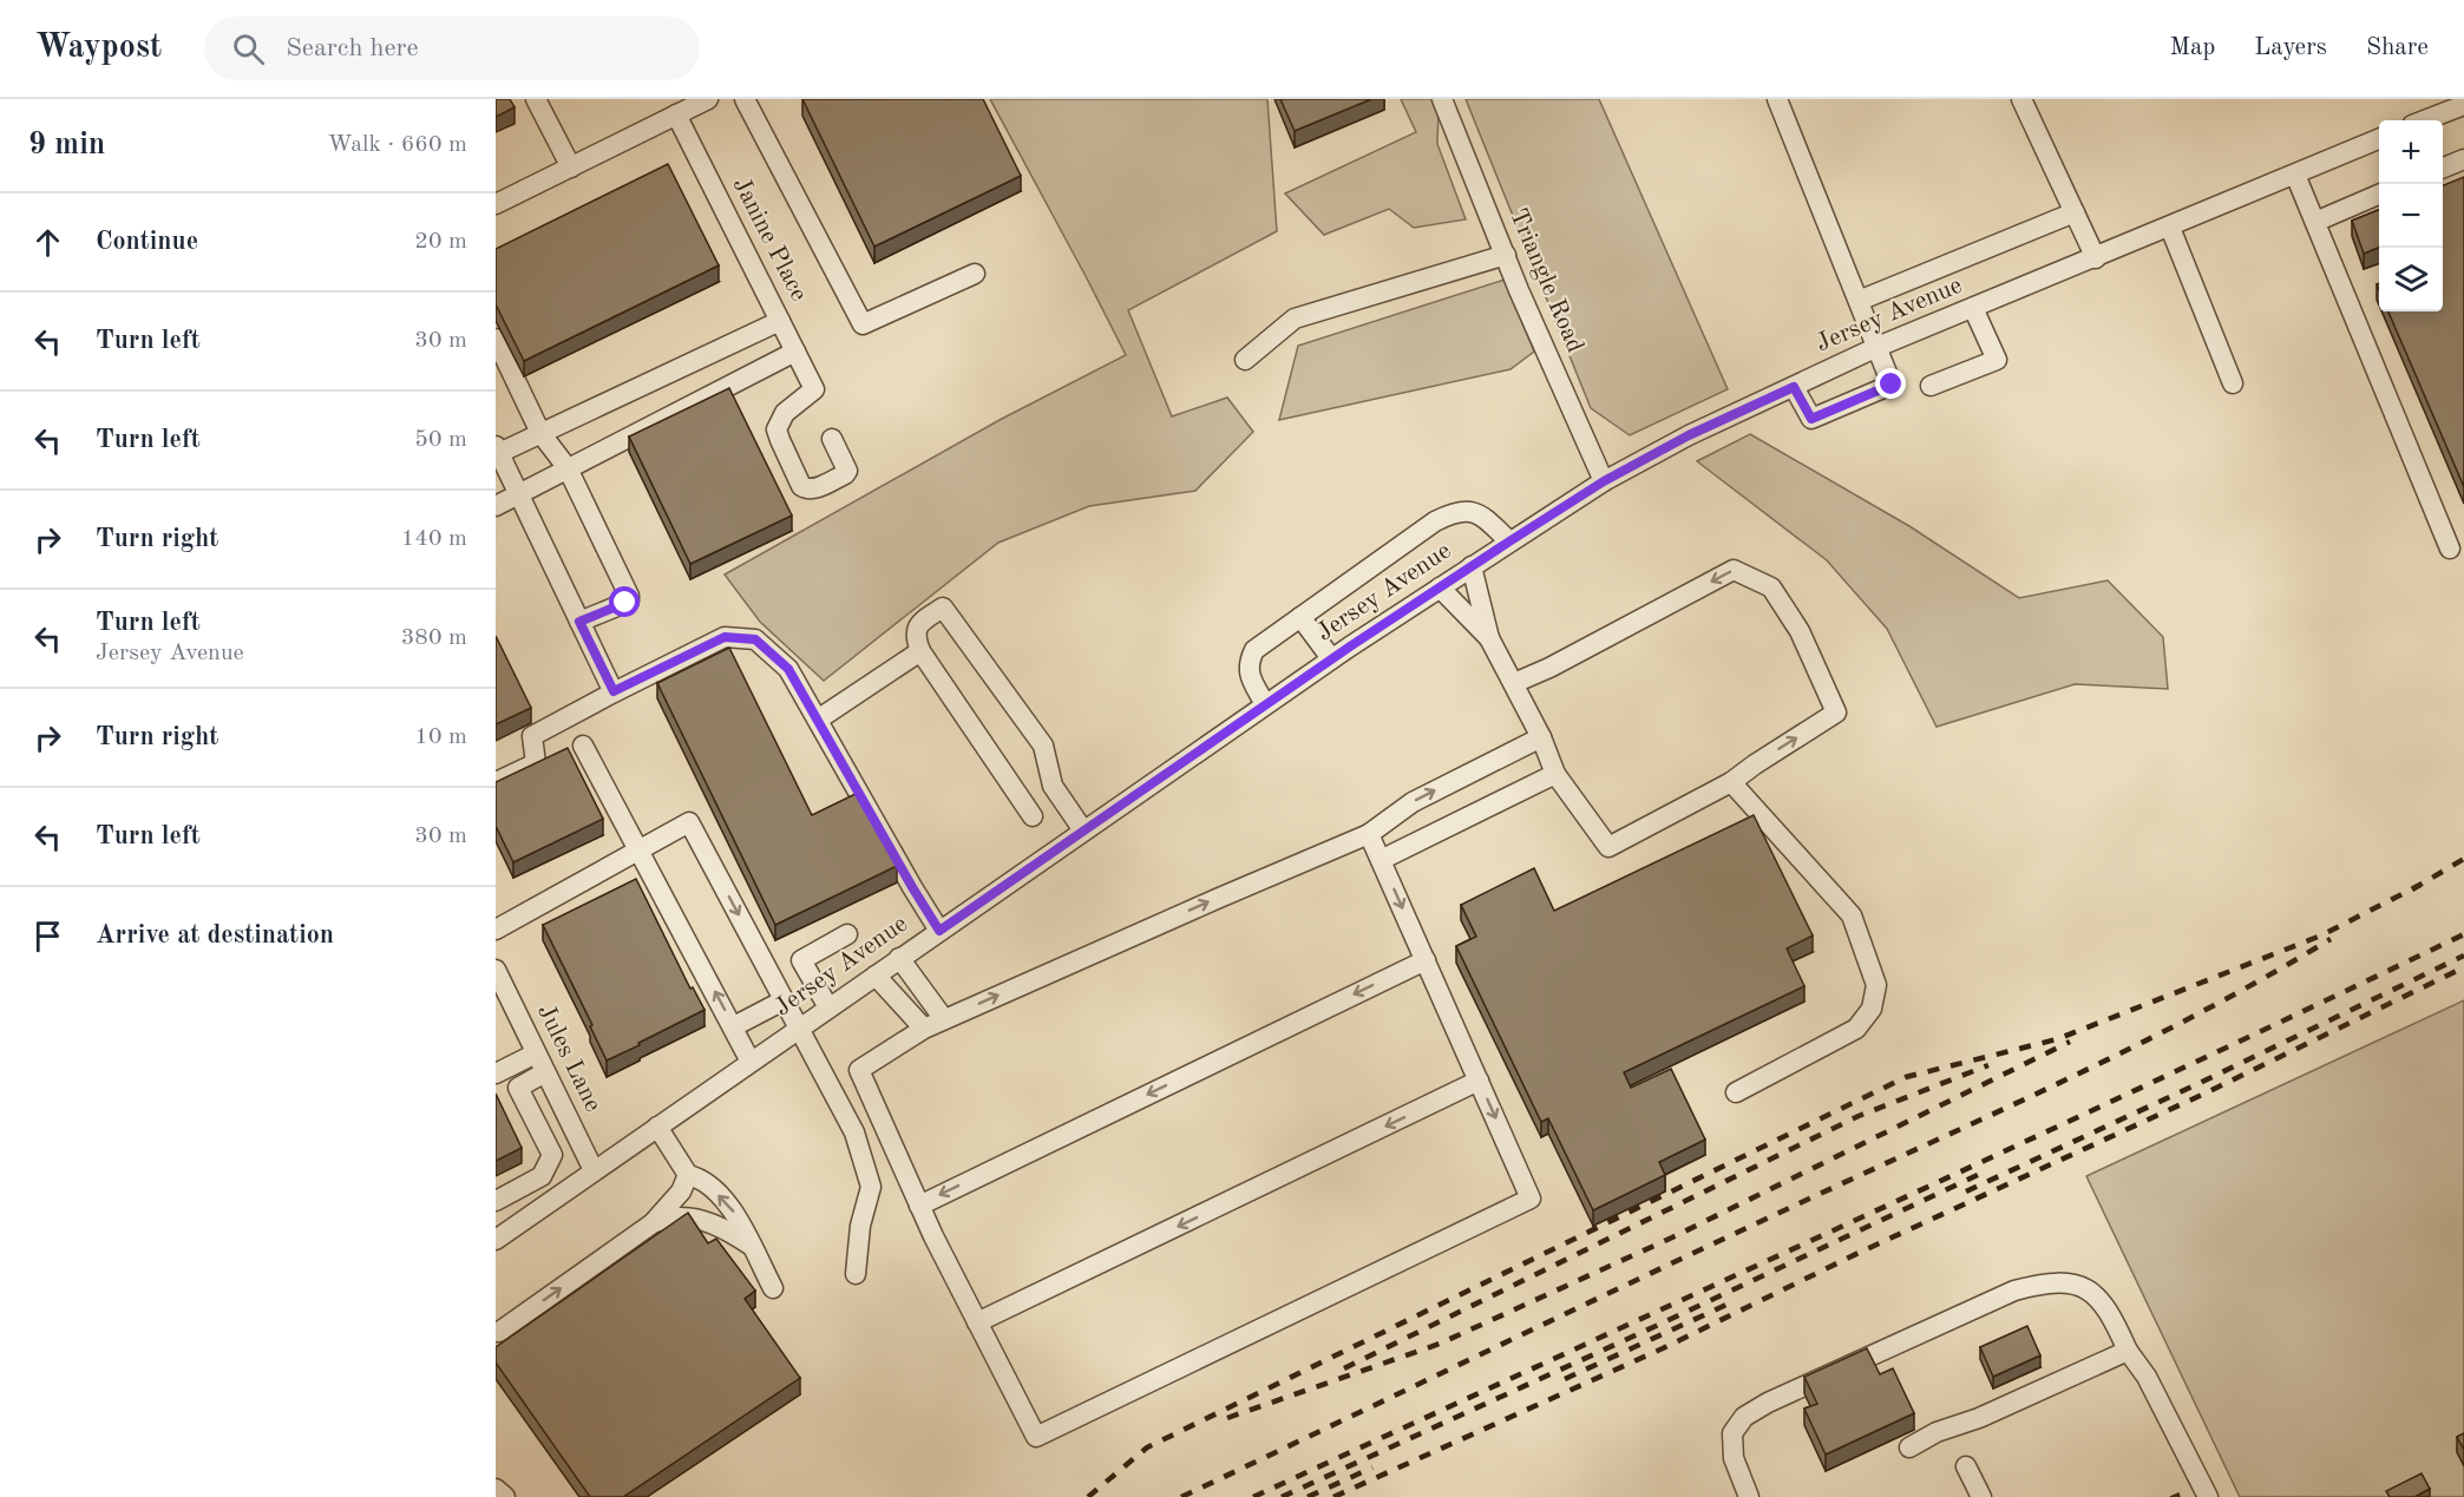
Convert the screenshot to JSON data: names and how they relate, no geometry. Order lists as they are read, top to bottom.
{
  "streets": {
    "street": [
      "Janine Place",
      "Triangle Road",
      "Jersey Avenue",
      "Jules Lane"
    ]
  },
  "crossings": [
    ["Triangle Road", "Jersey Avenue"],
    ["Jersey Avenue", "Jules Lane"]
  ],
  "page": {
    "header": "Waypost",
    "search": "Search here",
    "nav": ["Map", "Layers", "Share"],
    "heading": ["9 min", "Walk · 660 m"],
    "map_buttons": ["+", "−"],
    "list": [
      ["Continue", "20 m"],
      ["Turn left", "30 m"],
      ["Turn left", "50 m"],
      ["Turn right", "140 m"],
      ["Turn left", "Jersey Avenue", "380 m"],
      ["Turn right", "10 m"],
      ["Turn left", "30 m"],
      "Arrive at destination"
    ]
  }
}
